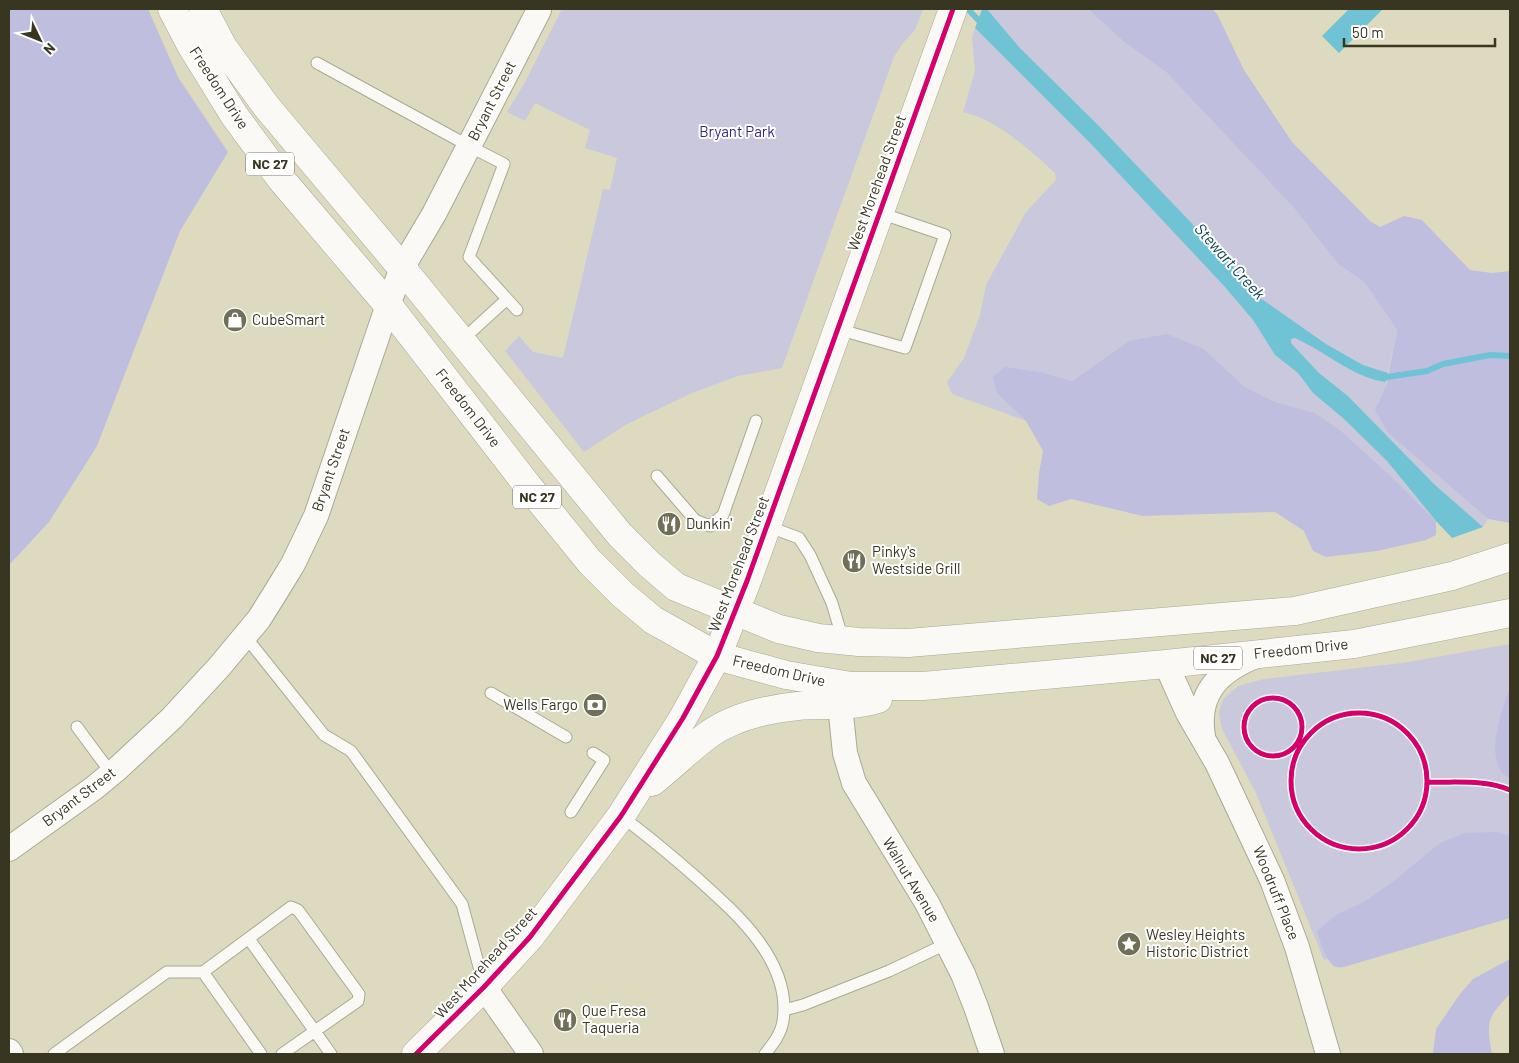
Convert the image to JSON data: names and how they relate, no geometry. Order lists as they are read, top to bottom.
{
  "streets": {
    "main road": ["Freedom Drive", "NC 27", "West Morehead Street"],
    "street": ["Bryant Street", "Walnut Avenue", "Woodruff Place"]
  },
  "crossings": [
    ["Freedom Drive", "Bryant Street"],
    ["Freedom Drive", "West Morehead Street"],
    ["Freedom Drive", "Woodruff Place"]
  ],
  "water": ["Stewart Creek"],
  "parks": ["Bryant Park"],
  "places": {
    "shop": ["CubeSmart"],
    "restaurant": ["Dunkin'", "Pinky's Westside Grill", "Que Fresa Taqueria"],
    "bank": ["Wells Fargo"],
    "place": ["Wesley Heights Historic District"]
  },
  "scale_bar": "50 m",
  "north": "bottom right"
}
